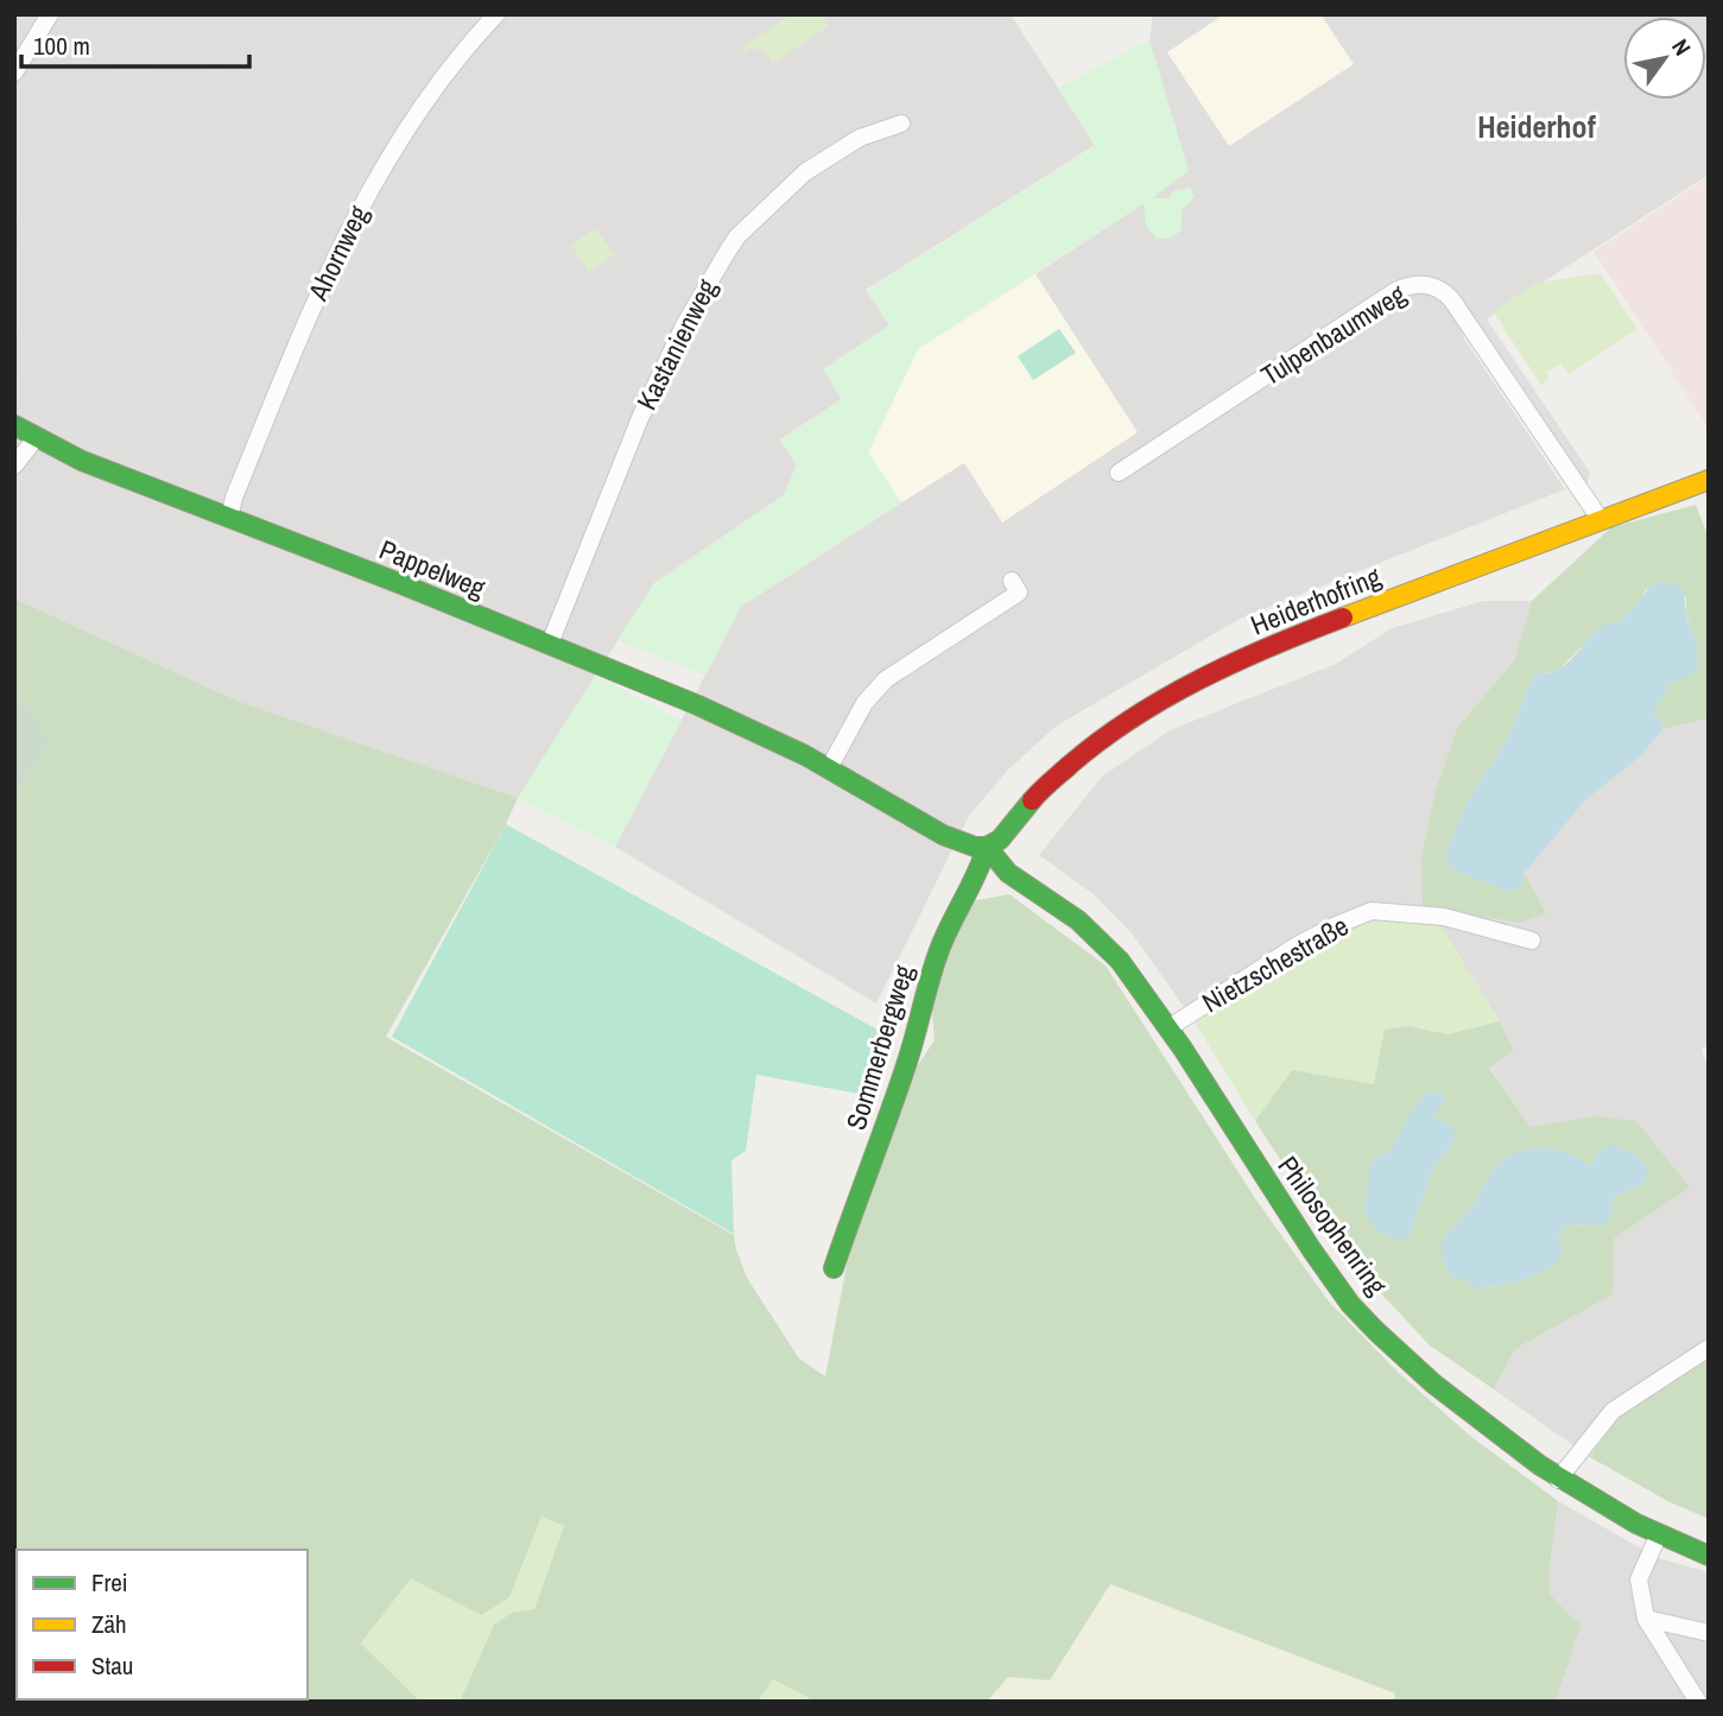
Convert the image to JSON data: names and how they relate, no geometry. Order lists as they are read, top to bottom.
{
  "streets": {
    "street": [
      "Ahornweg",
      "Tulpenbaumweg",
      "Kastanienweg",
      "Pappelweg",
      "Heiderhofring",
      "Nietzschestraße",
      "Sommerbergweg",
      "Philosophenring"
    ]
  },
  "crossings": [
    ["Ahornweg", "Pappelweg"],
    ["Tulpenbaumweg", "Heiderhofring"],
    ["Kastanienweg", "Pappelweg"],
    ["Pappelweg", "Heiderhofring"],
    ["Pappelweg", "Sommerbergweg"],
    ["Pappelweg", "Philosophenring"],
    ["Heiderhofring", "Sommerbergweg"],
    ["Heiderhofring", "Philosophenring"],
    ["Nietzschestraße", "Philosophenring"],
    ["Sommerbergweg", "Philosophenring"]
  ],
  "districts": ["Heiderhof"],
  "legend": ["Frei", "Zäh", "Stau"],
  "scale_bar": "100 m",
  "north": "top right"
}
